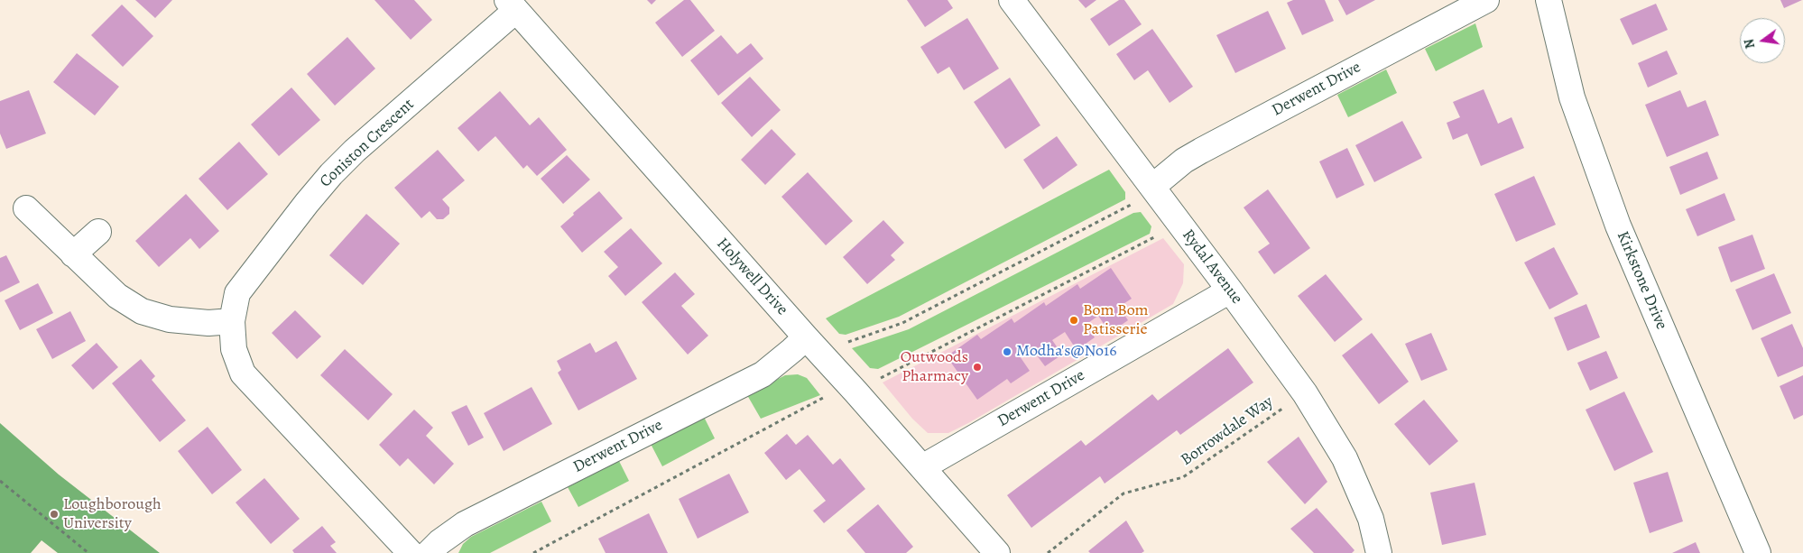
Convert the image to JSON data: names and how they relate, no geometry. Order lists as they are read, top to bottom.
{
  "streets": {
    "street": [
      "Derwent Drive",
      "Coniston Crescent",
      "Rydal Avenue",
      "Holywell Drive",
      "Kirkstone Drive"
    ],
    "path": ["Borrowdale Way"]
  },
  "crossings": [
    ["Derwent Drive", "Rydal Avenue"],
    ["Derwent Drive", "Holywell Drive"],
    ["Coniston Crescent", "Holywell Drive"],
    ["Rydal Avenue", "Borrowdale Way"]
  ],
  "places": [
    "Bom Bom Patisserie",
    "Modha's@No16",
    "Outwoods Pharmacy",
    "Loughborough University"
  ],
  "north": "left"
}
